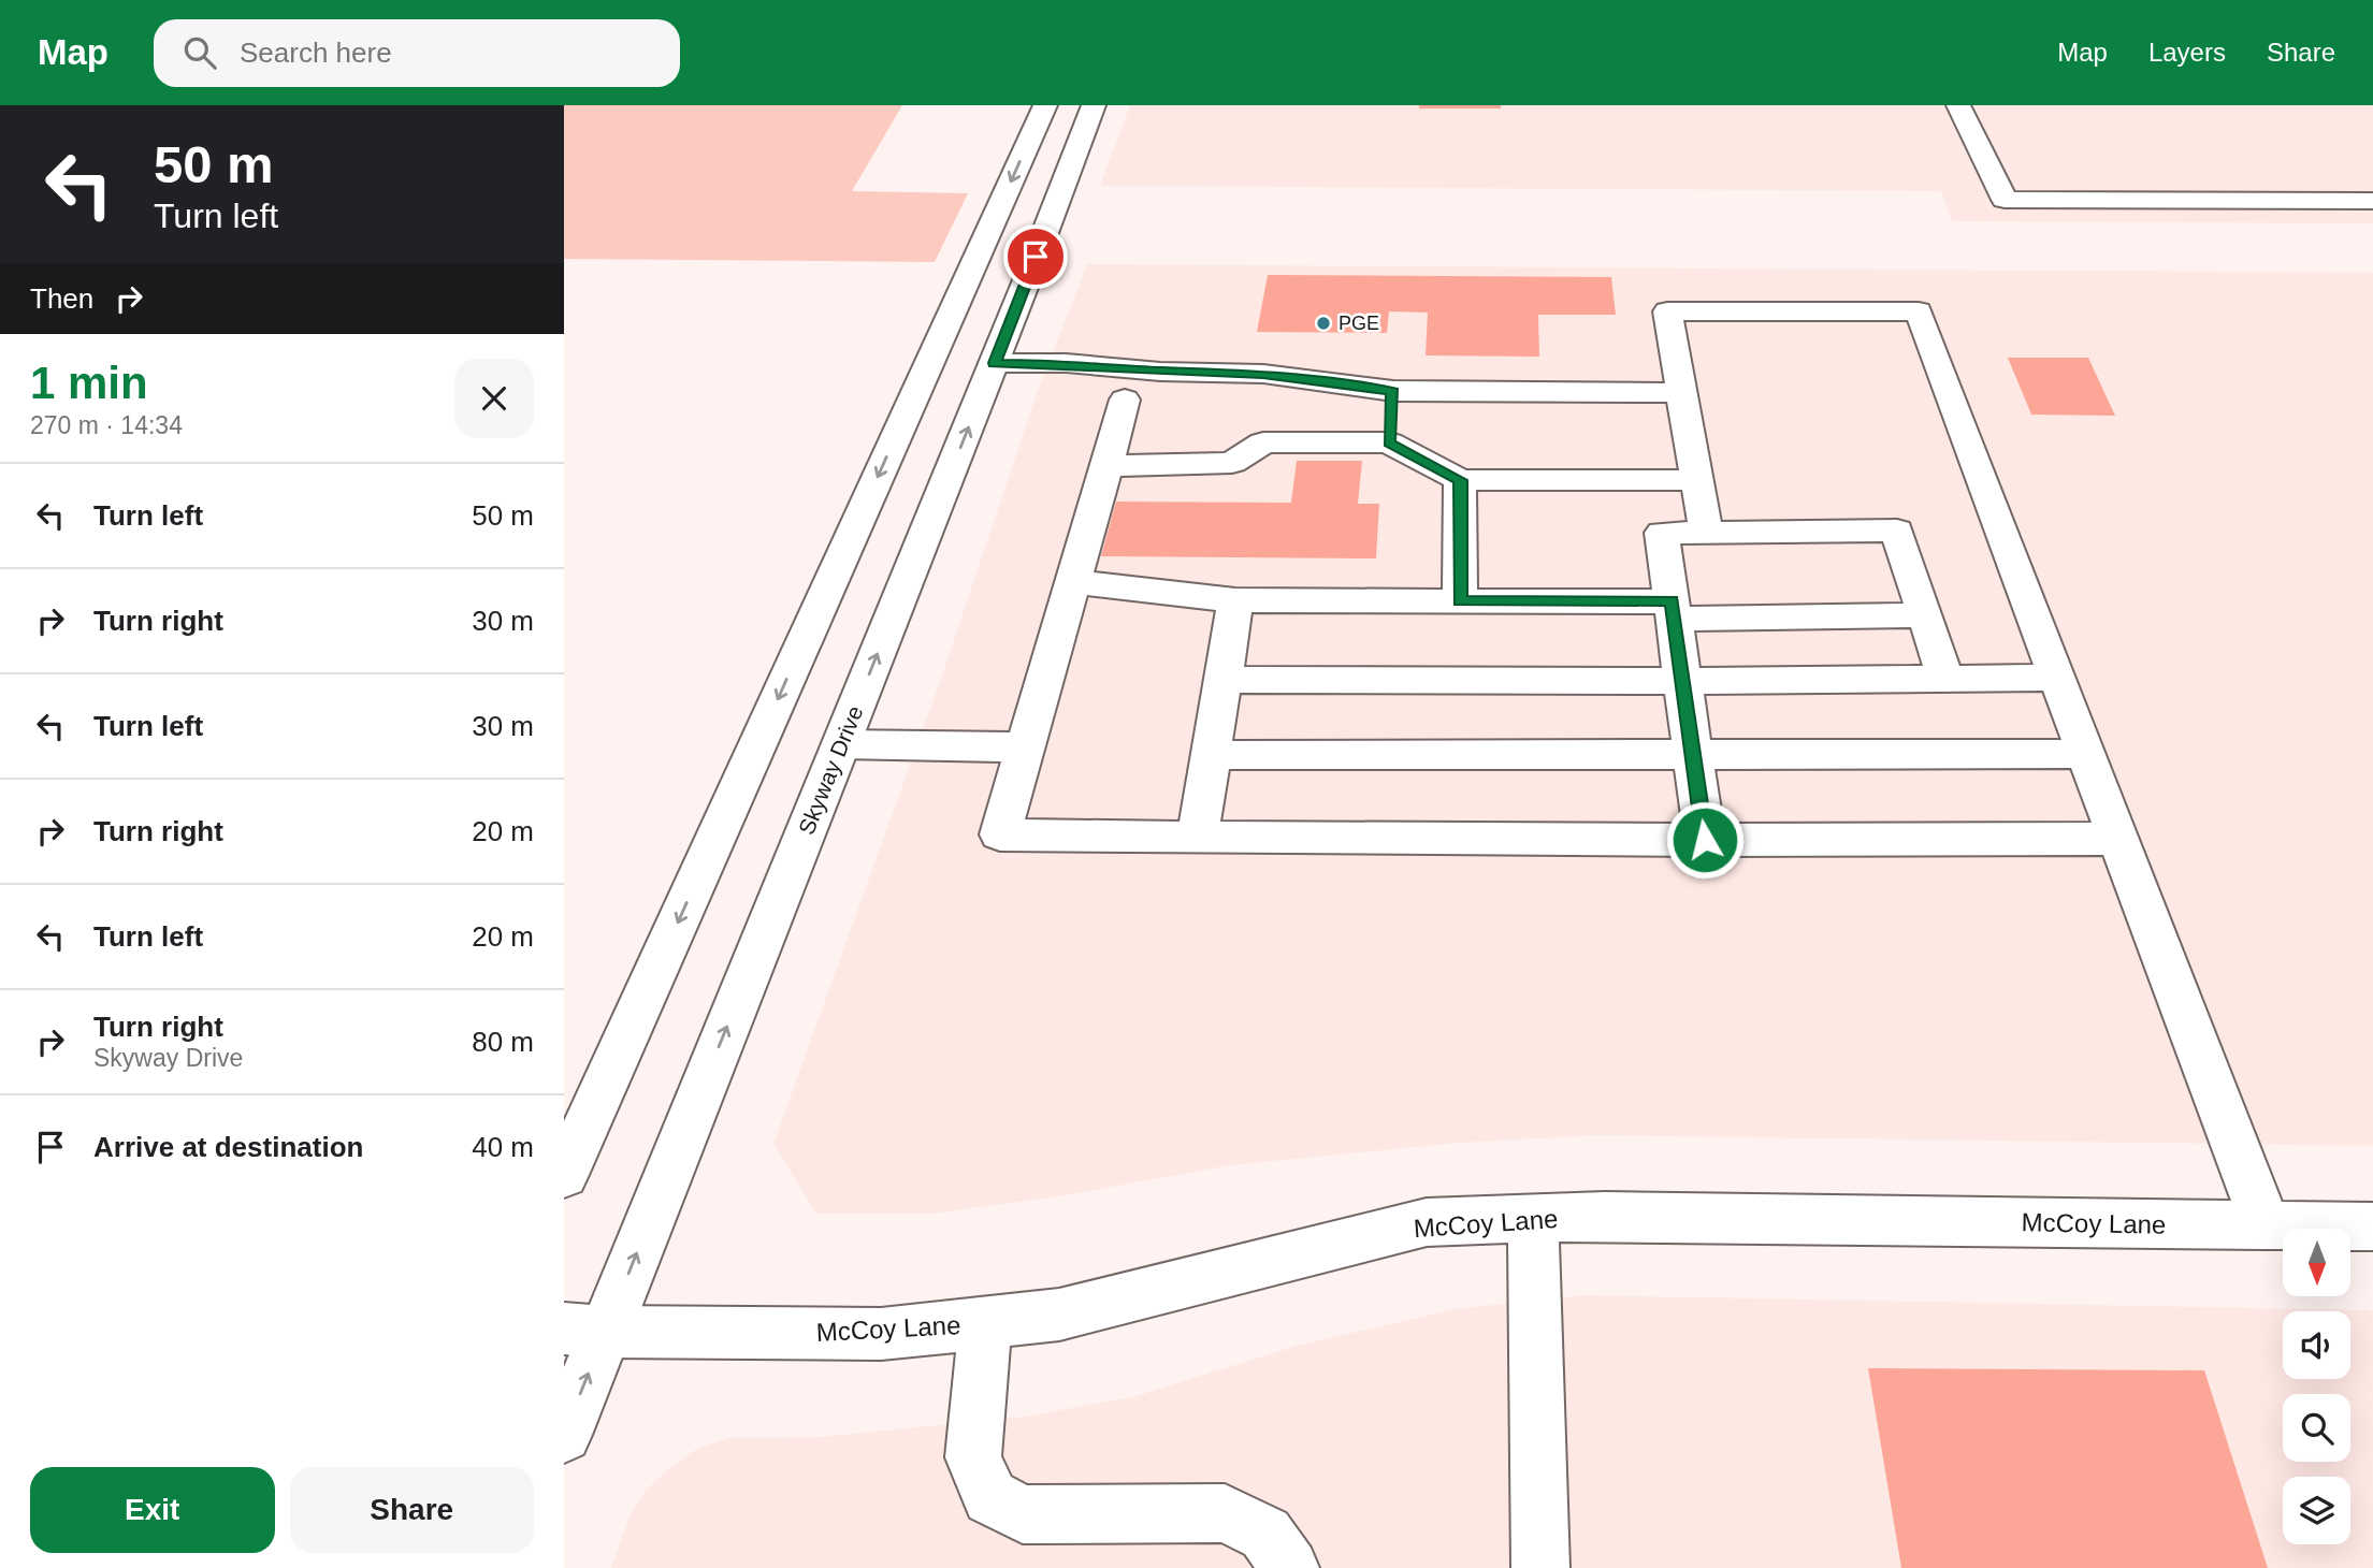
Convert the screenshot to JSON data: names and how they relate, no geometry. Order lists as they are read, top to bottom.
{
  "streets": {
    "main road": ["Skyway Drive", "McCoy Lane"]
  },
  "crossings": [
    ["Skyway Drive", "McCoy Lane"]
  ],
  "places": ["PGE"],
  "north": "bottom",
  "page": {
    "header": "Map",
    "search": "Search here",
    "nav": ["Map", "Layers", "Share"],
    "turn": ["50 m", "Turn left"],
    "then": "Then",
    "heading": ["1 min", "270 m · 14:34"],
    "list": [
      {
        "name": "Turn left",
        "value": "50 m"
      },
      {
        "name": "Turn right",
        "value": "30 m"
      },
      {
        "name": "Turn left",
        "value": "30 m"
      },
      {
        "name": "Turn right",
        "value": "20 m"
      },
      {
        "name": "Turn left",
        "value": "20 m"
      },
      {
        "name": "Turn right",
        "note": "Skyway Drive",
        "value": "80 m"
      },
      {
        "name": "Arrive at destination",
        "value": "40 m"
      }
    ],
    "buttons": ["Exit", "Share"]
  }
}
